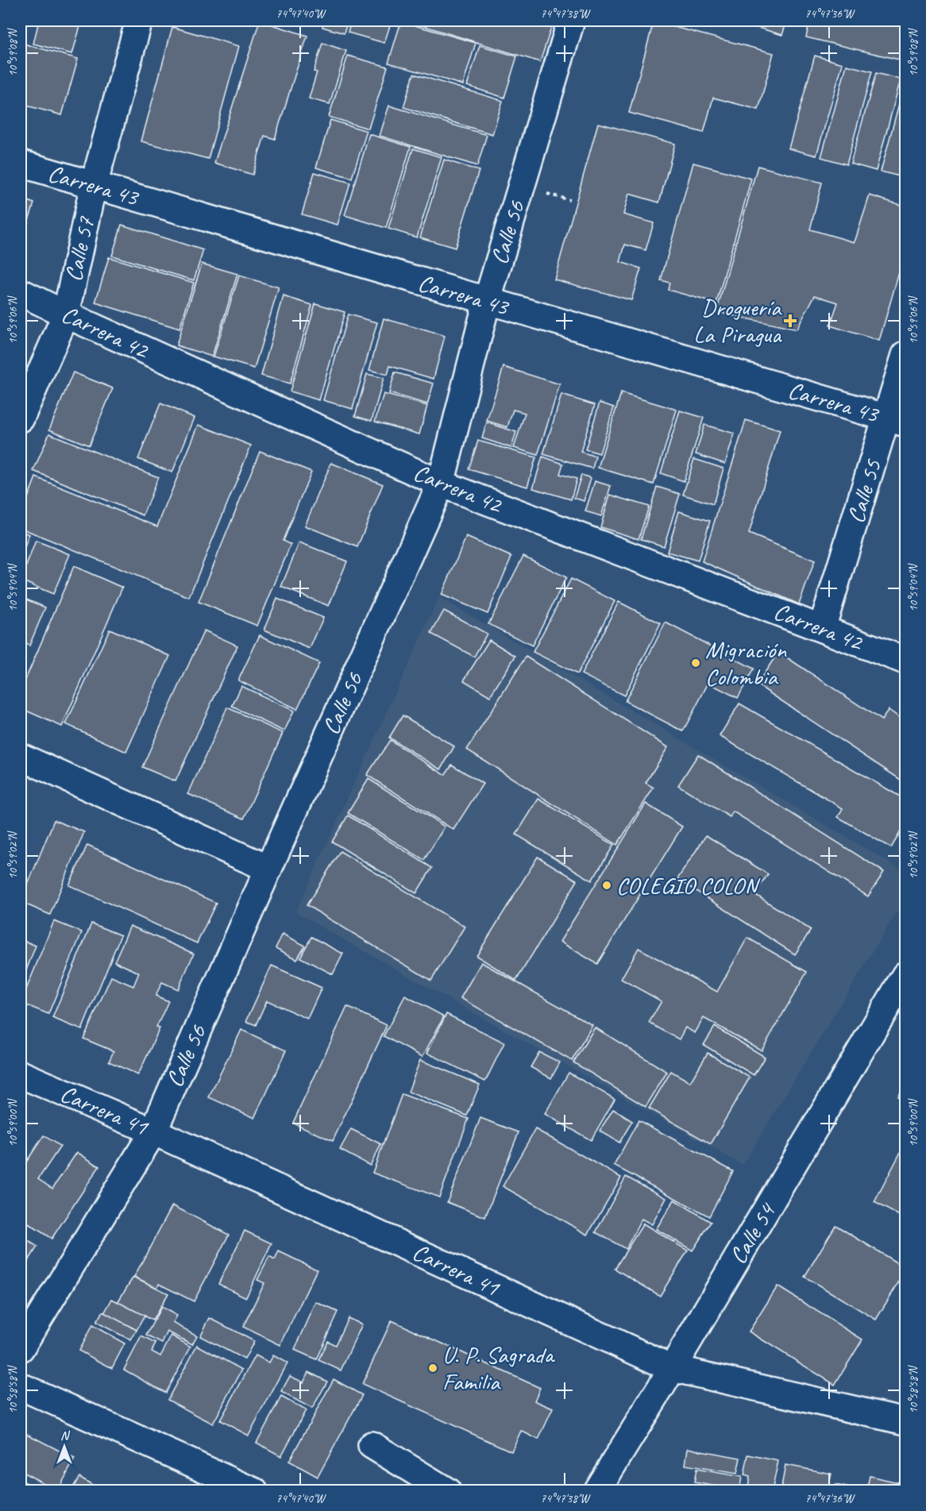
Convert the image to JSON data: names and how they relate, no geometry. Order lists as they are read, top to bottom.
{
  "streets": {
    "street": [
      "Carrera 43",
      "Calle 56",
      "Calle 57",
      "Carrera 42",
      "Calle 55",
      "Carrera 41",
      "Calle 54"
    ]
  },
  "crossings": [
    ["Carrera 43", "Calle 56"],
    ["Carrera 43", "Calle 57"],
    ["Carrera 43", "Calle 55"],
    ["Calle 56", "Carrera 42"],
    ["Calle 56", "Carrera 41"],
    ["Calle 57", "Carrera 42"],
    ["Carrera 42", "Calle 55"],
    ["Carrera 41", "Calle 54"]
  ],
  "places": {
    "health": ["Droguería La Piragua"],
    "other": ["Migración Colombia", "COLEGIO COLON", "U. P. Sagrada Familia"]
  },
  "north": "top",
  "coordinates": [
    "74°47'40\"W",
    "74°47'38\"W",
    "74°47'36\"W",
    "10°59'08\"N",
    "10°59'06\"N",
    "10°59'04\"N",
    "10°59'02\"N",
    "10°59'00\"N",
    "10°58'58\"N"
  ]
}
